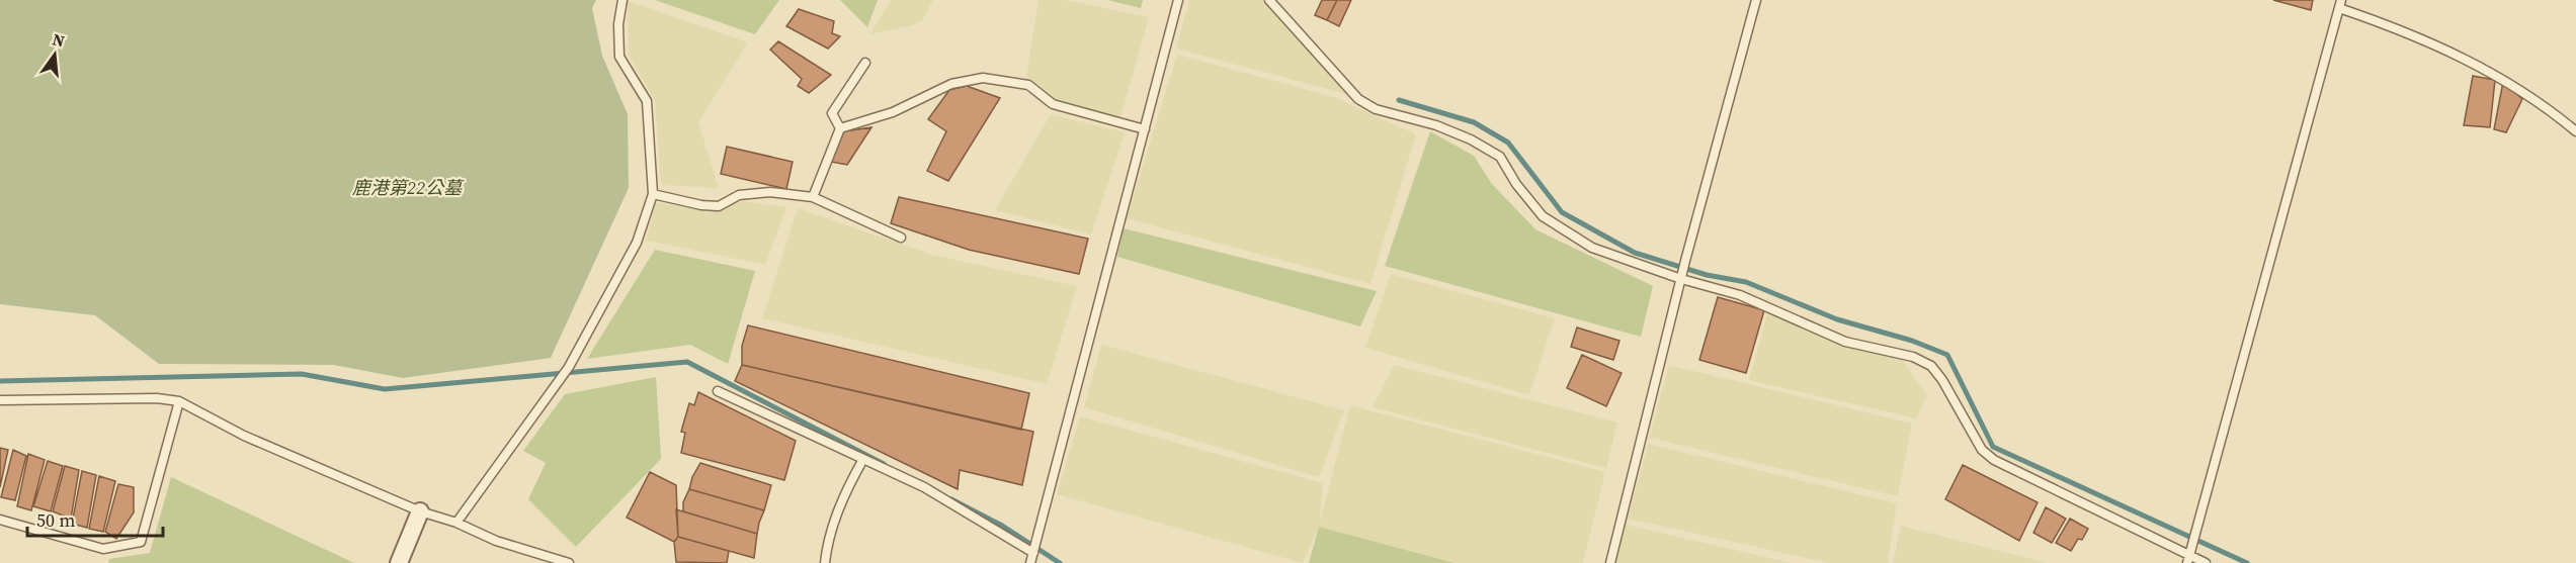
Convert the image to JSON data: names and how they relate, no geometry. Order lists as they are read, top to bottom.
{
  "parks": ["鹿港第22公墓"],
  "scale_bar": "50 m",
  "north": "top"
}
